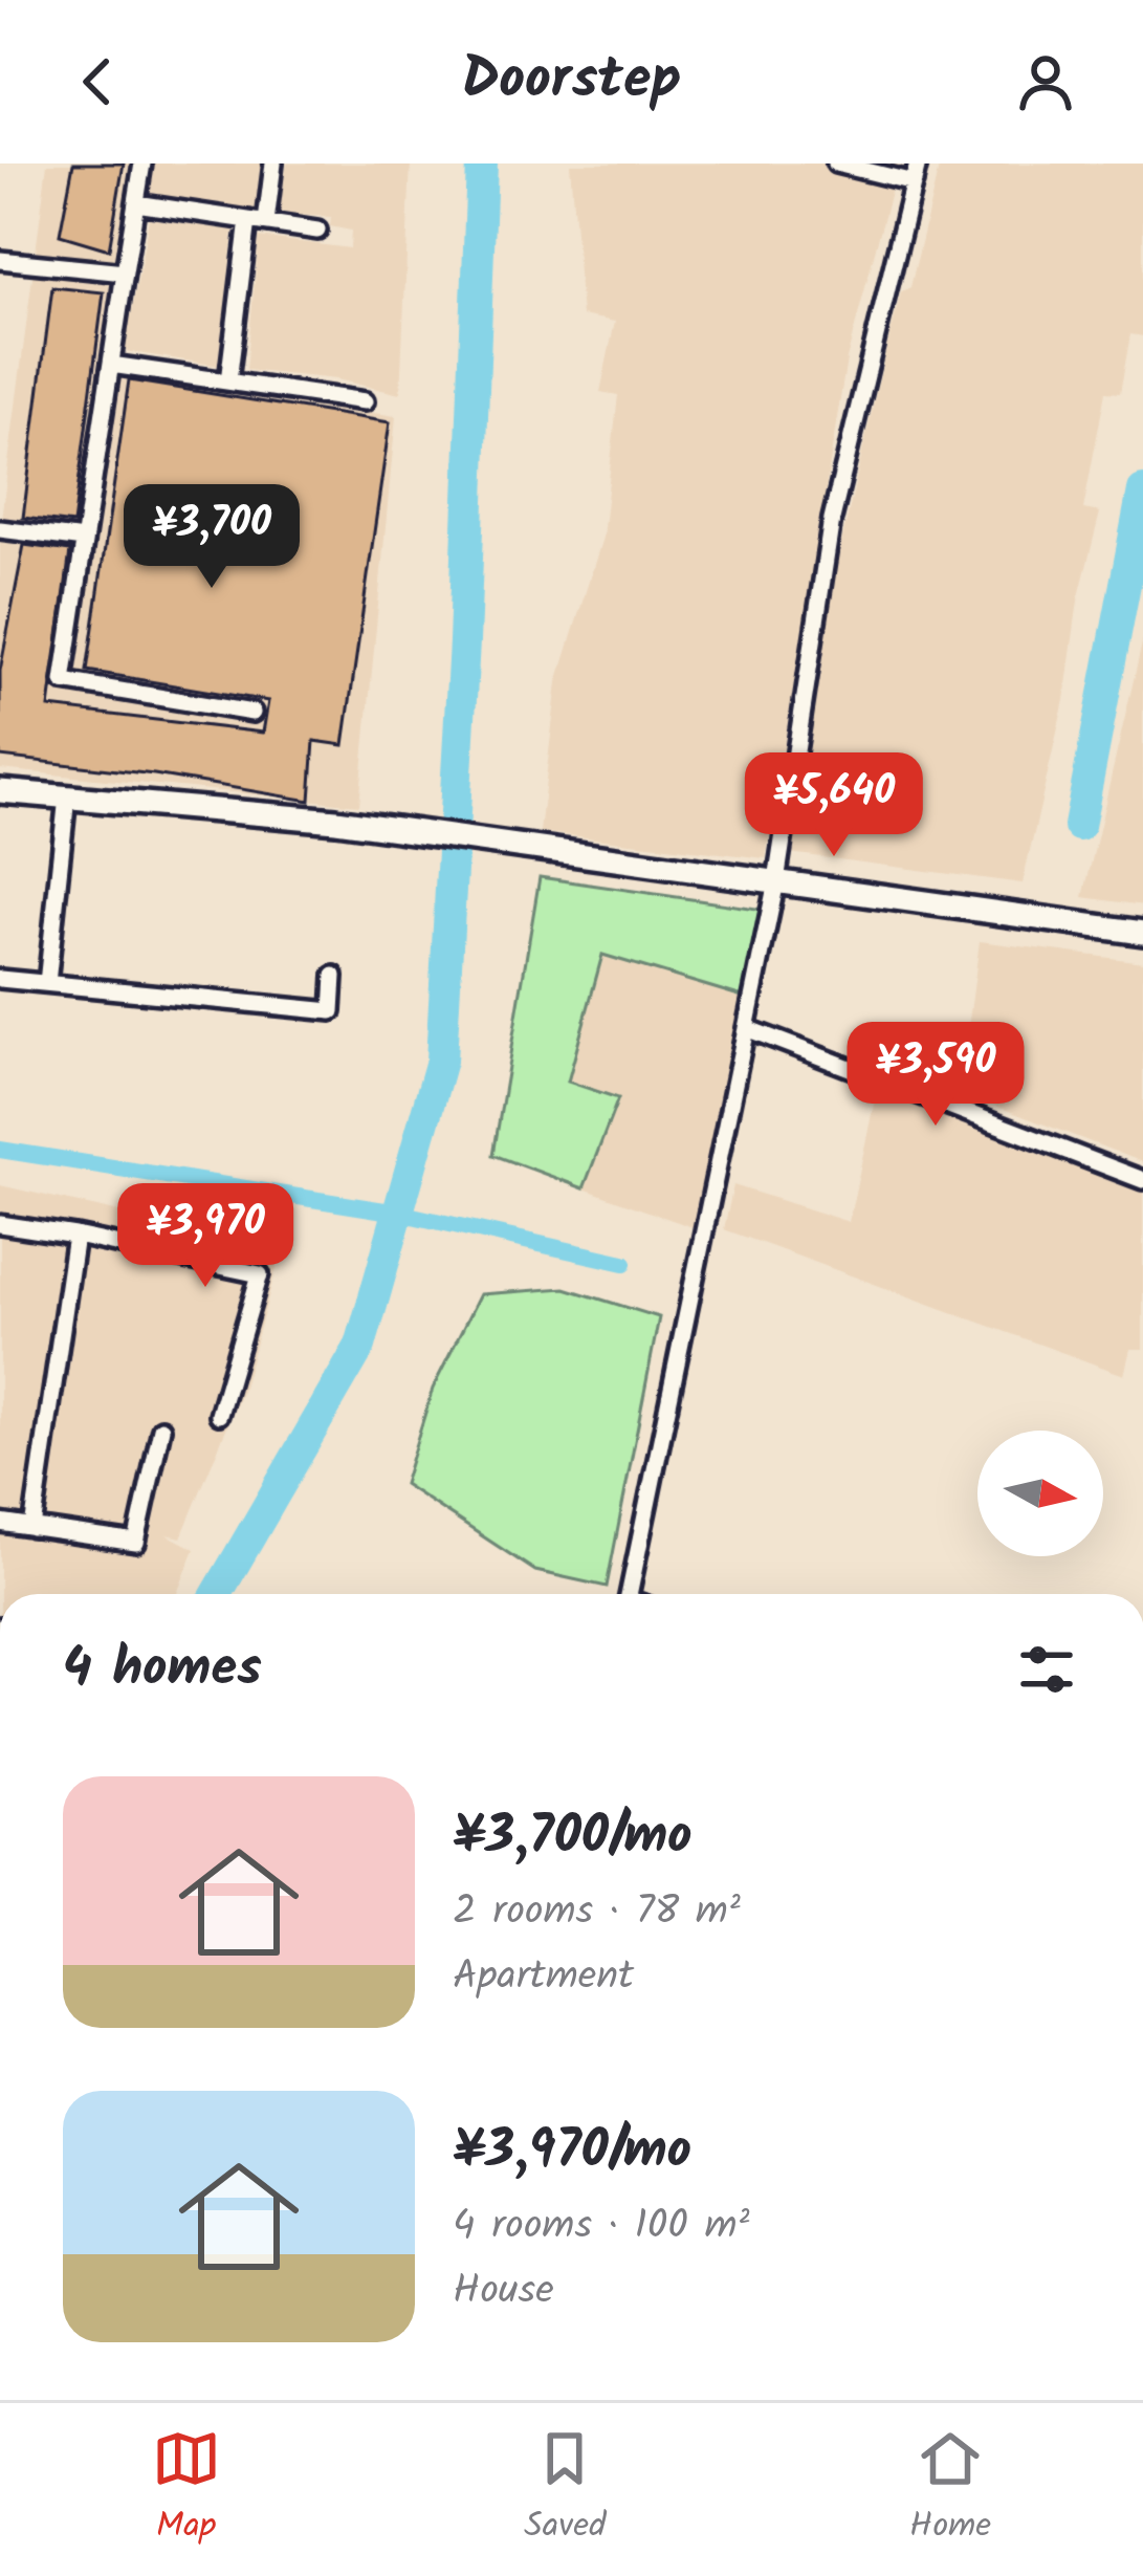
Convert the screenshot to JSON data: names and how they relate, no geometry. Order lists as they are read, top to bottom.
{
  "north": "right",
  "page": {
    "header": "Doorstep",
    "price": [
      "¥3,700",
      "¥5,640",
      "¥3,590",
      "¥3,970"
    ],
    "heading": "4 homes",
    "list": [
      {
        "name": "¥3,700/mo",
        "note": "2 rooms · 78 m² · Apartment"
      },
      {
        "name": "¥3,970/mo",
        "note": "4 rooms · 100 m² · House"
      }
    ],
    "tabs": ["Map", "Saved", "Home"]
  }
}
